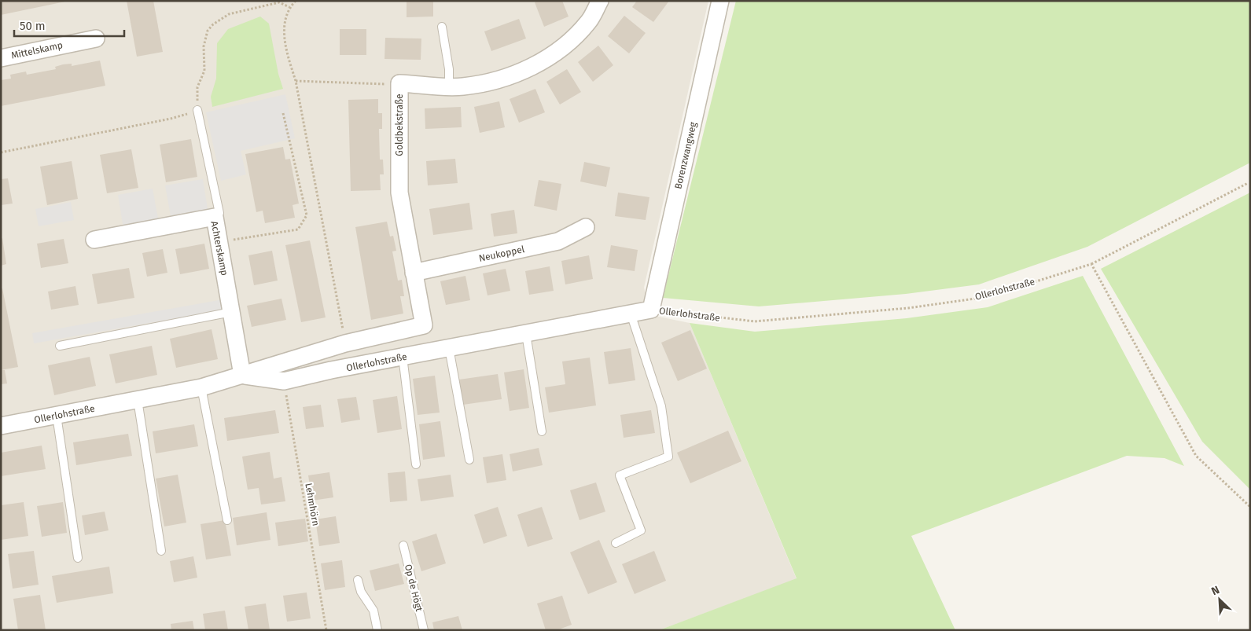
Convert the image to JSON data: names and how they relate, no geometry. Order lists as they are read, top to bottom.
{
  "streets": {
    "street": [
      "Mittelskamp",
      "Goldbekstraße",
      "Borenzwangweg",
      "Achterskamp",
      "Neukoppel",
      "Ollerlohstraße"
    ],
    "lane": ["Op de Högt"],
    "path": ["Lehmhörn"]
  },
  "crossings": [
    ["Goldbekstraße", "Neukoppel"],
    ["Goldbekstraße", "Ollerlohstraße"],
    ["Borenzwangweg", "Ollerlohstraße"],
    ["Achterskamp", "Ollerlohstraße"],
    ["Ollerlohstraße", "Lehmhörn"]
  ],
  "scale_bar": "50 m",
  "north": "top left"
}
